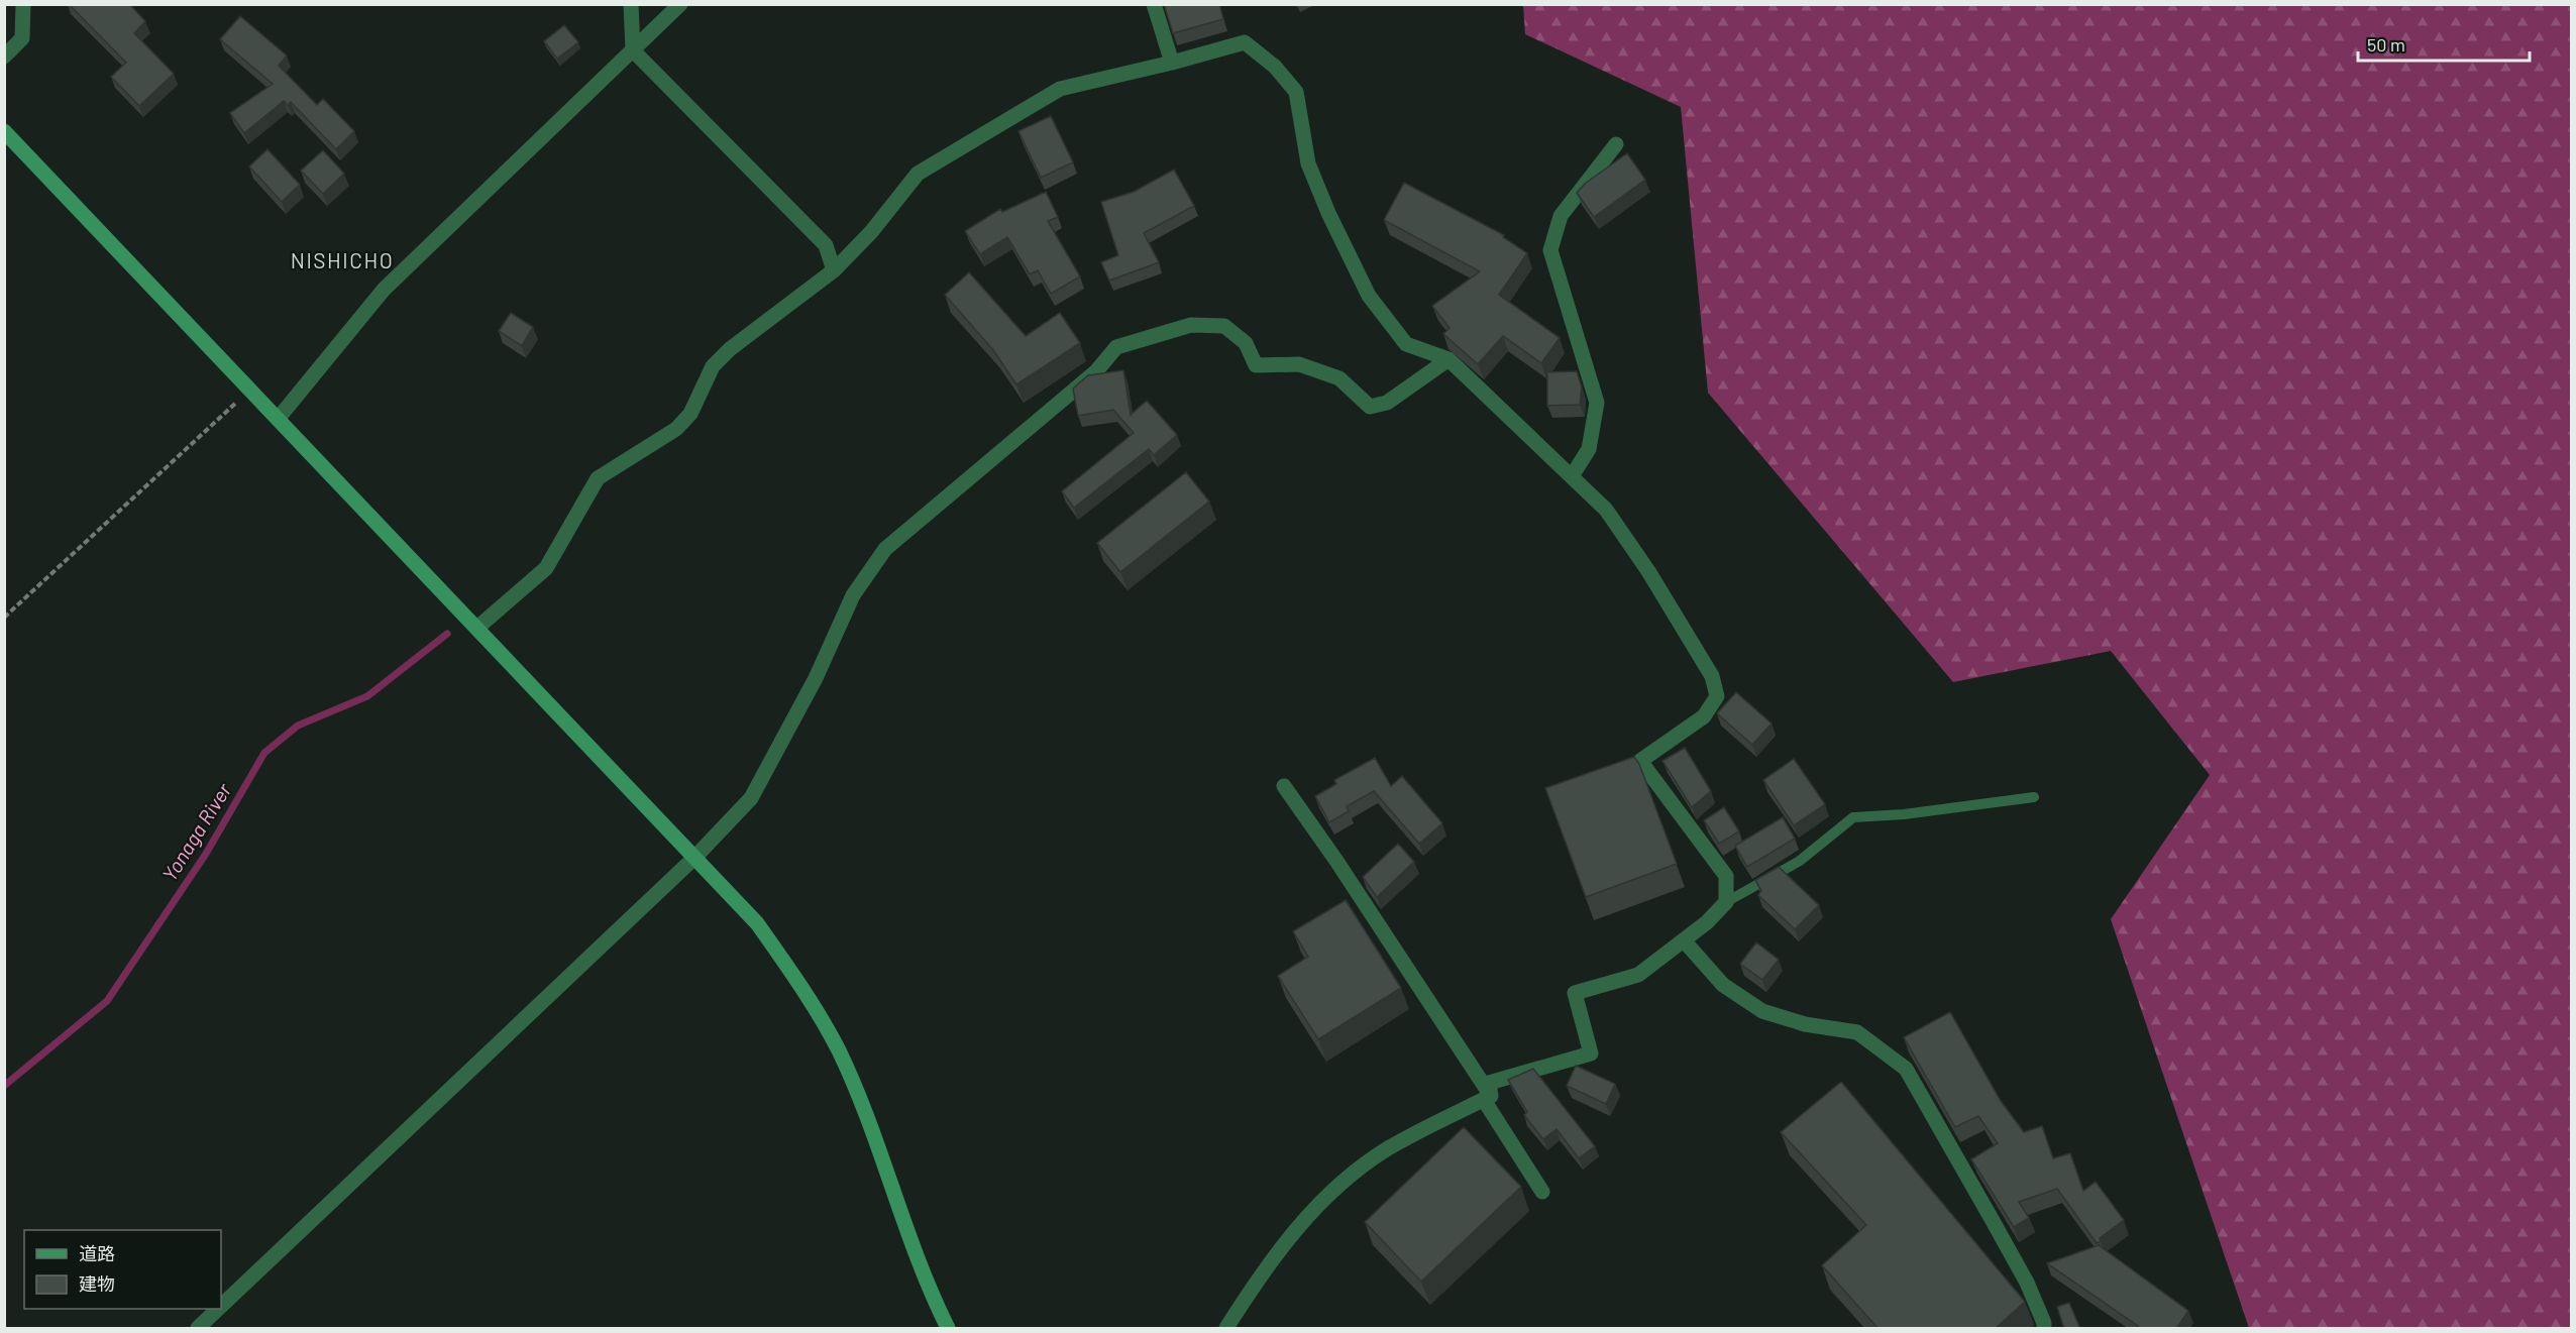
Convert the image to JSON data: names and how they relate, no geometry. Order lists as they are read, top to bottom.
{
  "districts": ["NISHICHO"],
  "water": ["Yonaga River"],
  "legend": ["道路", "建物"],
  "scale_bar": "50 m"
}
